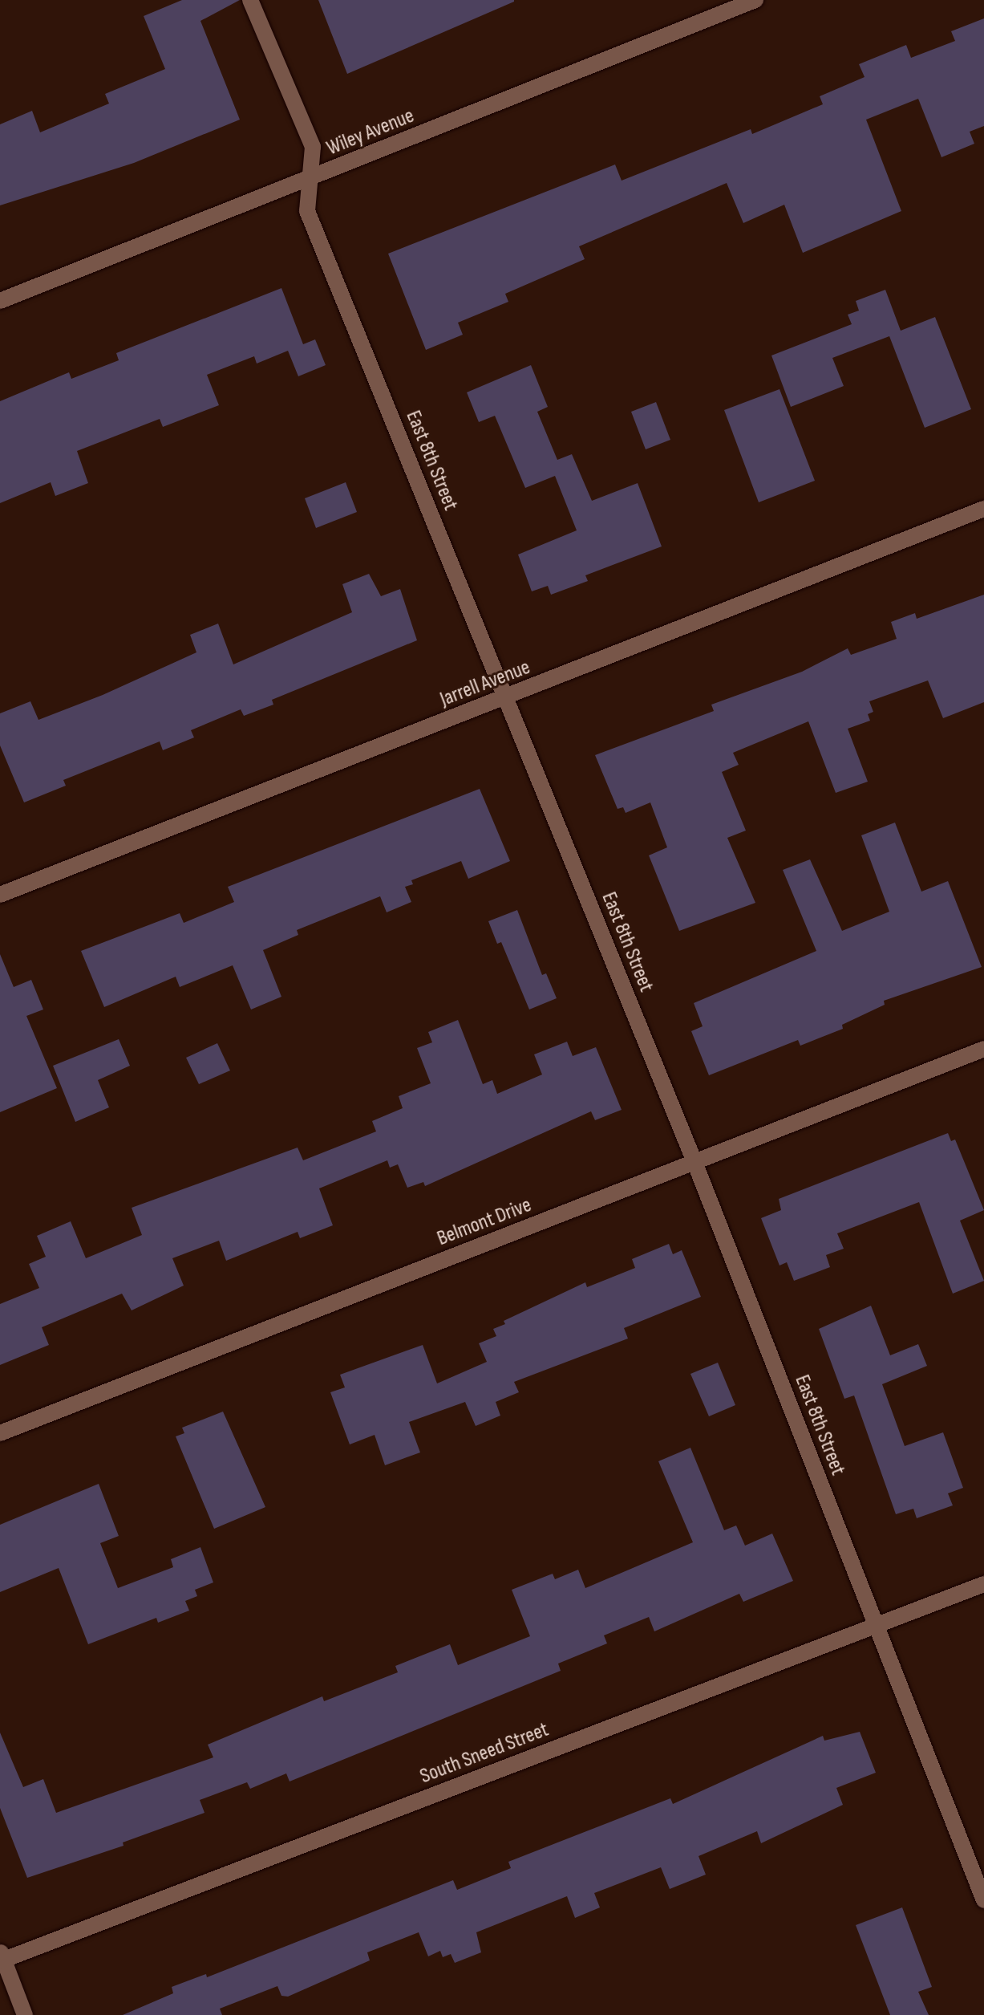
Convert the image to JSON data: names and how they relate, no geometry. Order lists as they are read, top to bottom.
{
  "streets": {
    "street": [
      "Wiley Avenue",
      "East 8th Street",
      "Jarrell Avenue",
      "Belmont Drive",
      "South Sneed Street"
    ]
  },
  "crossings": [
    ["Wiley Avenue", "East 8th Street"],
    ["East 8th Street", "Jarrell Avenue"],
    ["East 8th Street", "Belmont Drive"],
    ["East 8th Street", "South Sneed Street"]
  ]
}
